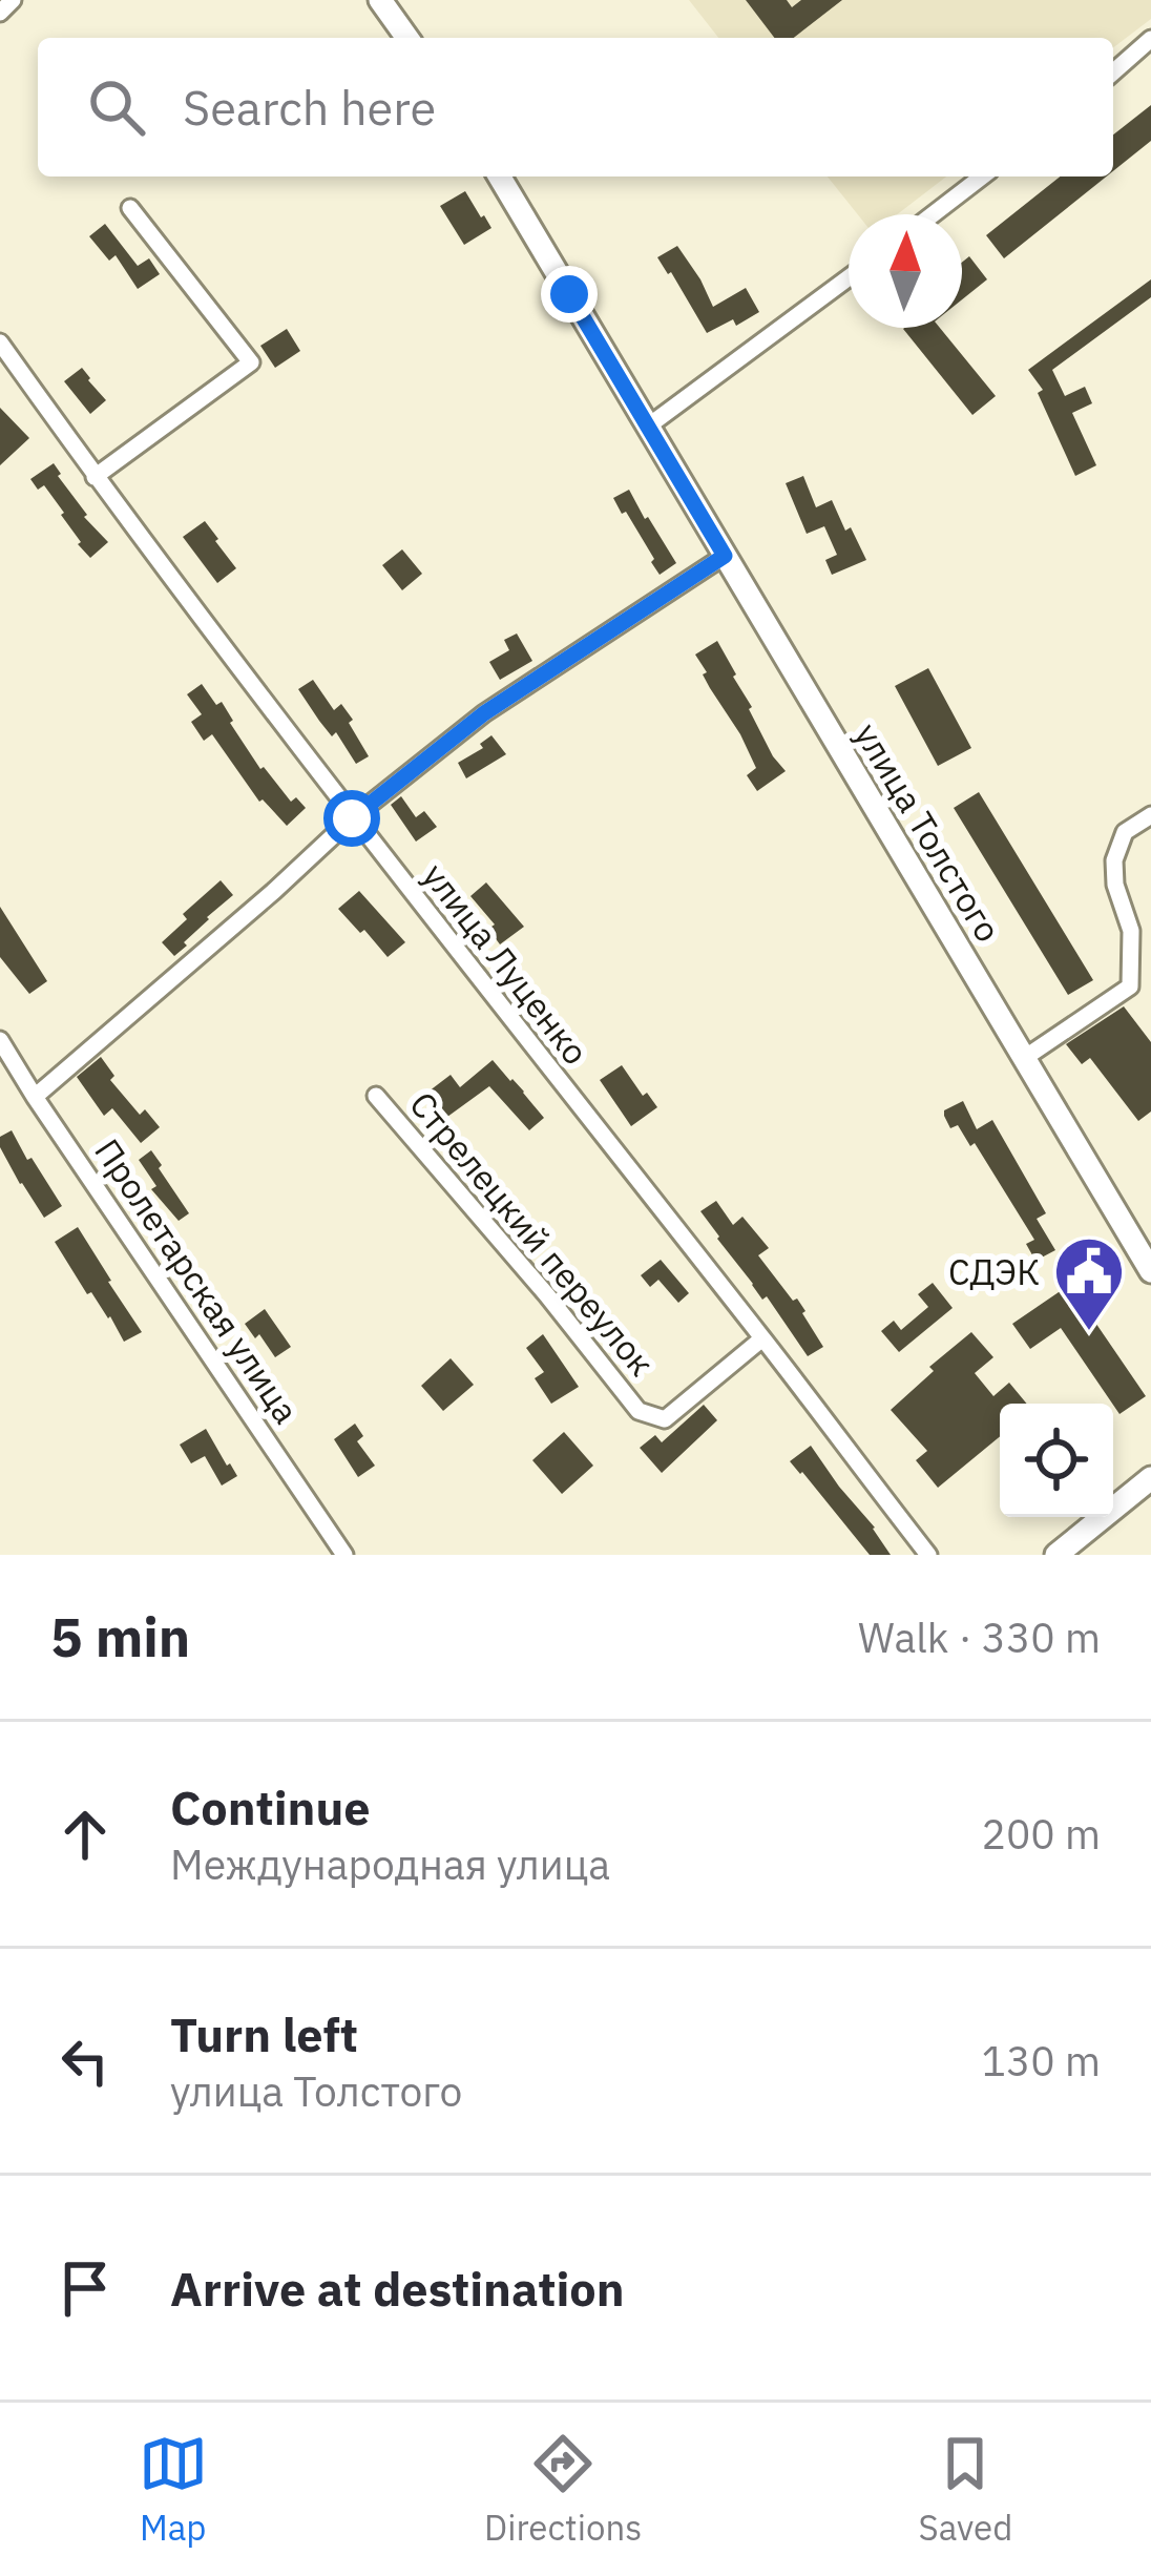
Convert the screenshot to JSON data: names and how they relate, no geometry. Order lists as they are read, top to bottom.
{
  "streets": {
    "main road": ["улица Толстого"],
    "street": ["улица Луценко", "Стрелецкий переулок", "Пролетарская улица"]
  },
  "crossings": [
    ["улица Луценко", "Стрелецкий переулок"]
  ],
  "places": {
    "public building": ["СДЭК"]
  },
  "north": "top",
  "page": {
    "search": "Search here",
    "heading": ["5 min", "Walk · 330 m"],
    "list": [
      ["Continue", "Международная улица", "200 m"],
      ["Turn left", "улица Толстого", "130 m"],
      "Arrive at destination"
    ],
    "nav": ["Map", "Directions", "Saved"]
  }
}
